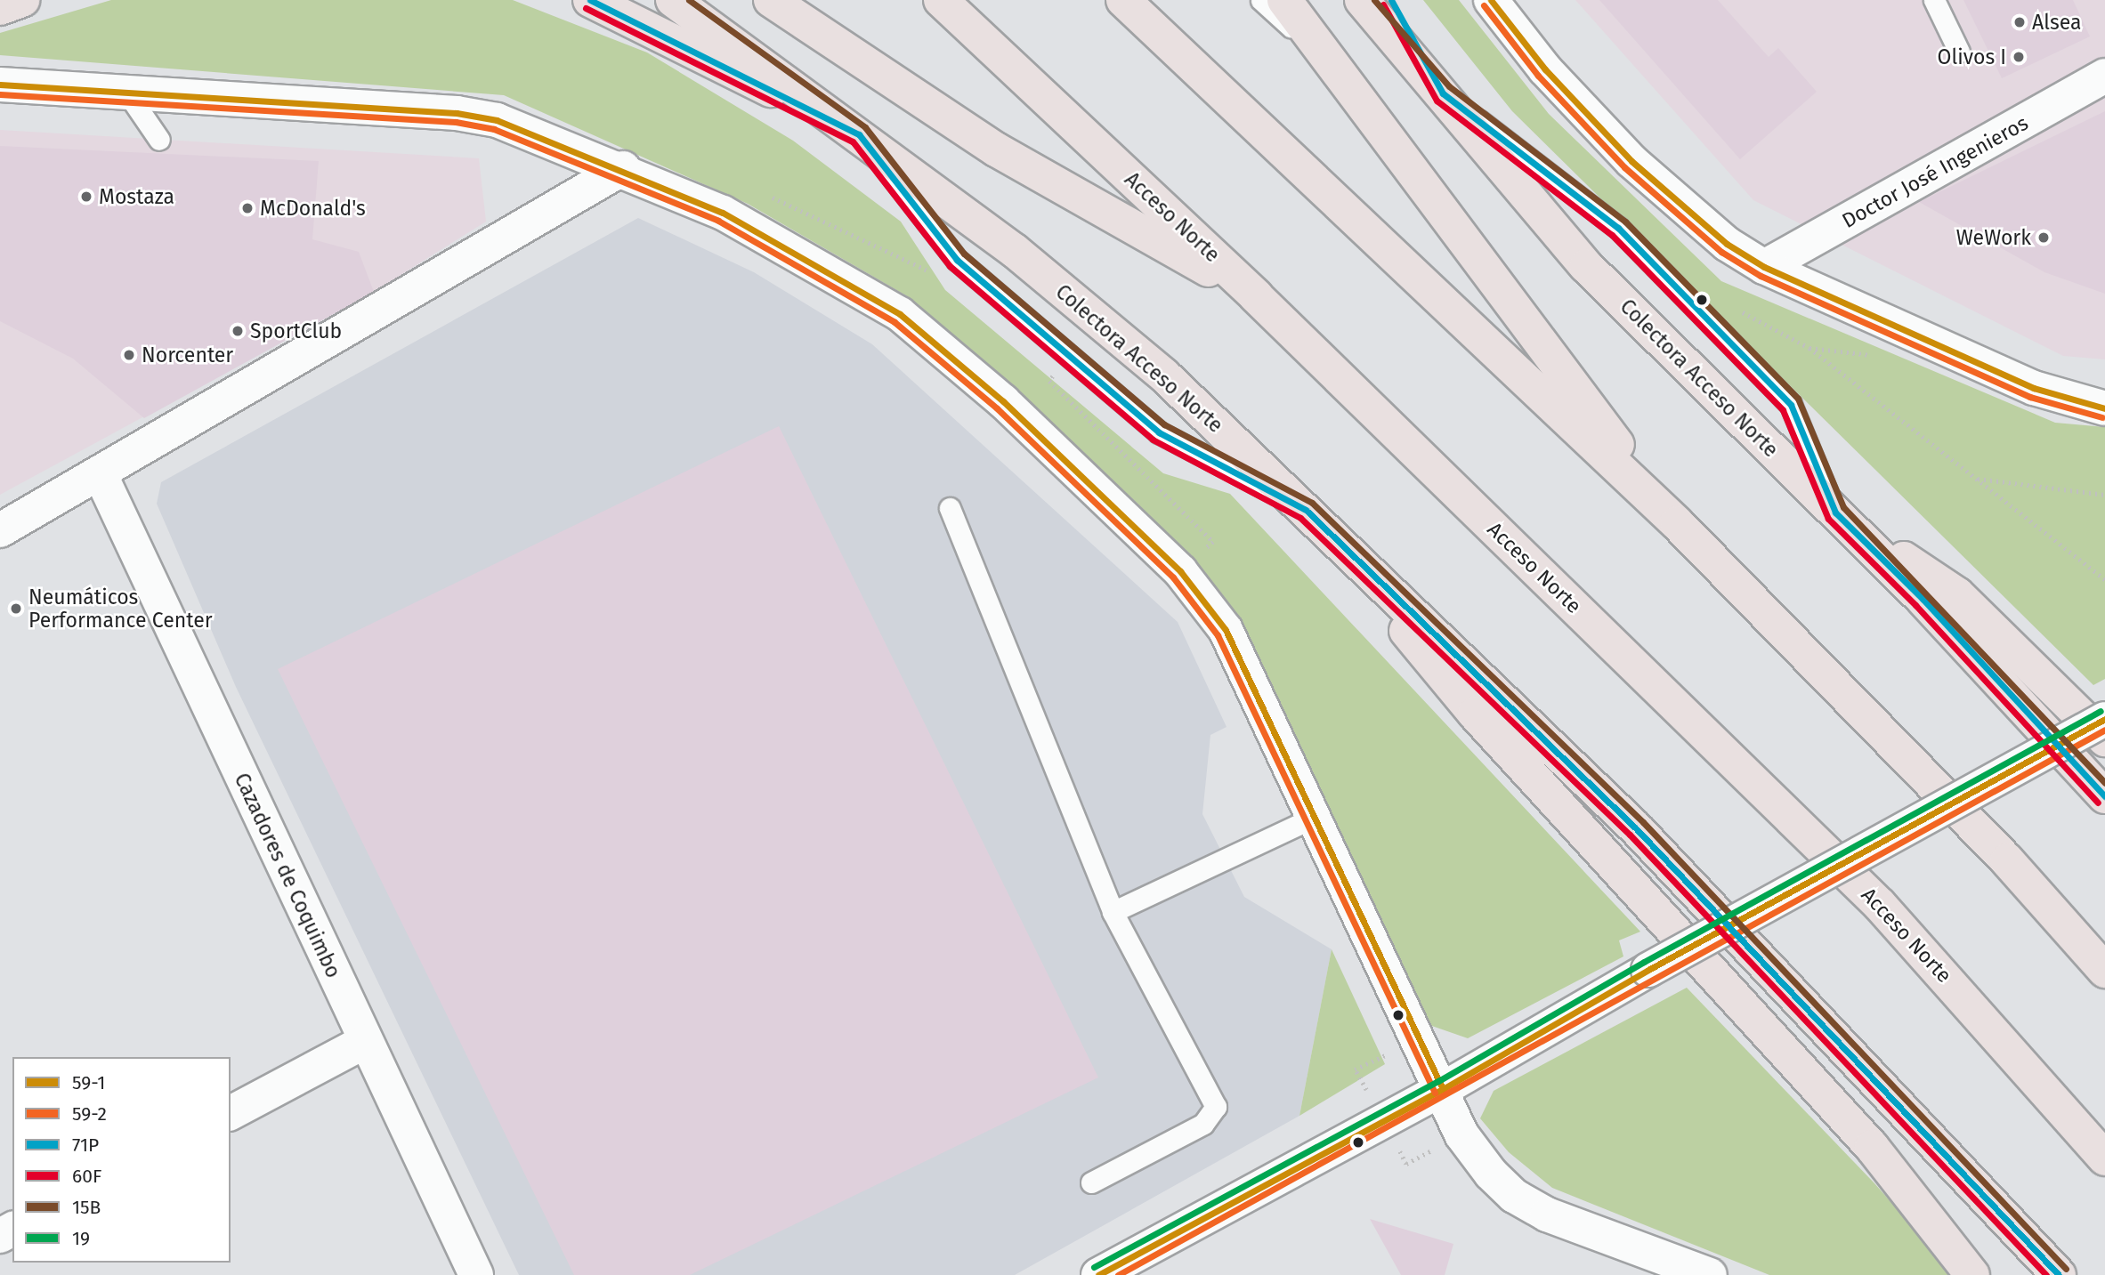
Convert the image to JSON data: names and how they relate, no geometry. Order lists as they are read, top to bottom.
{
  "streets": {
    "highway": ["Acceso Norte", "Colectora Acceso Norte"],
    "street": ["Doctor José Ingenieros", "Cazadores de Coquimbo"]
  },
  "places": [
    "Alsea",
    "Olivos I",
    "Mostaza",
    "McDonald's",
    "WeWork",
    "SportClub",
    "Norcenter",
    "Neumáticos Performance Center"
  ],
  "lines": [
    "transit line 59-1",
    "transit line 71P",
    "transit line 15B",
    "transit line 60F",
    "transit line 59-2",
    "transit line 19"
  ],
  "legend": [
    "59-1",
    "59-2",
    "71P",
    "60F",
    "15B",
    "19"
  ]
}
